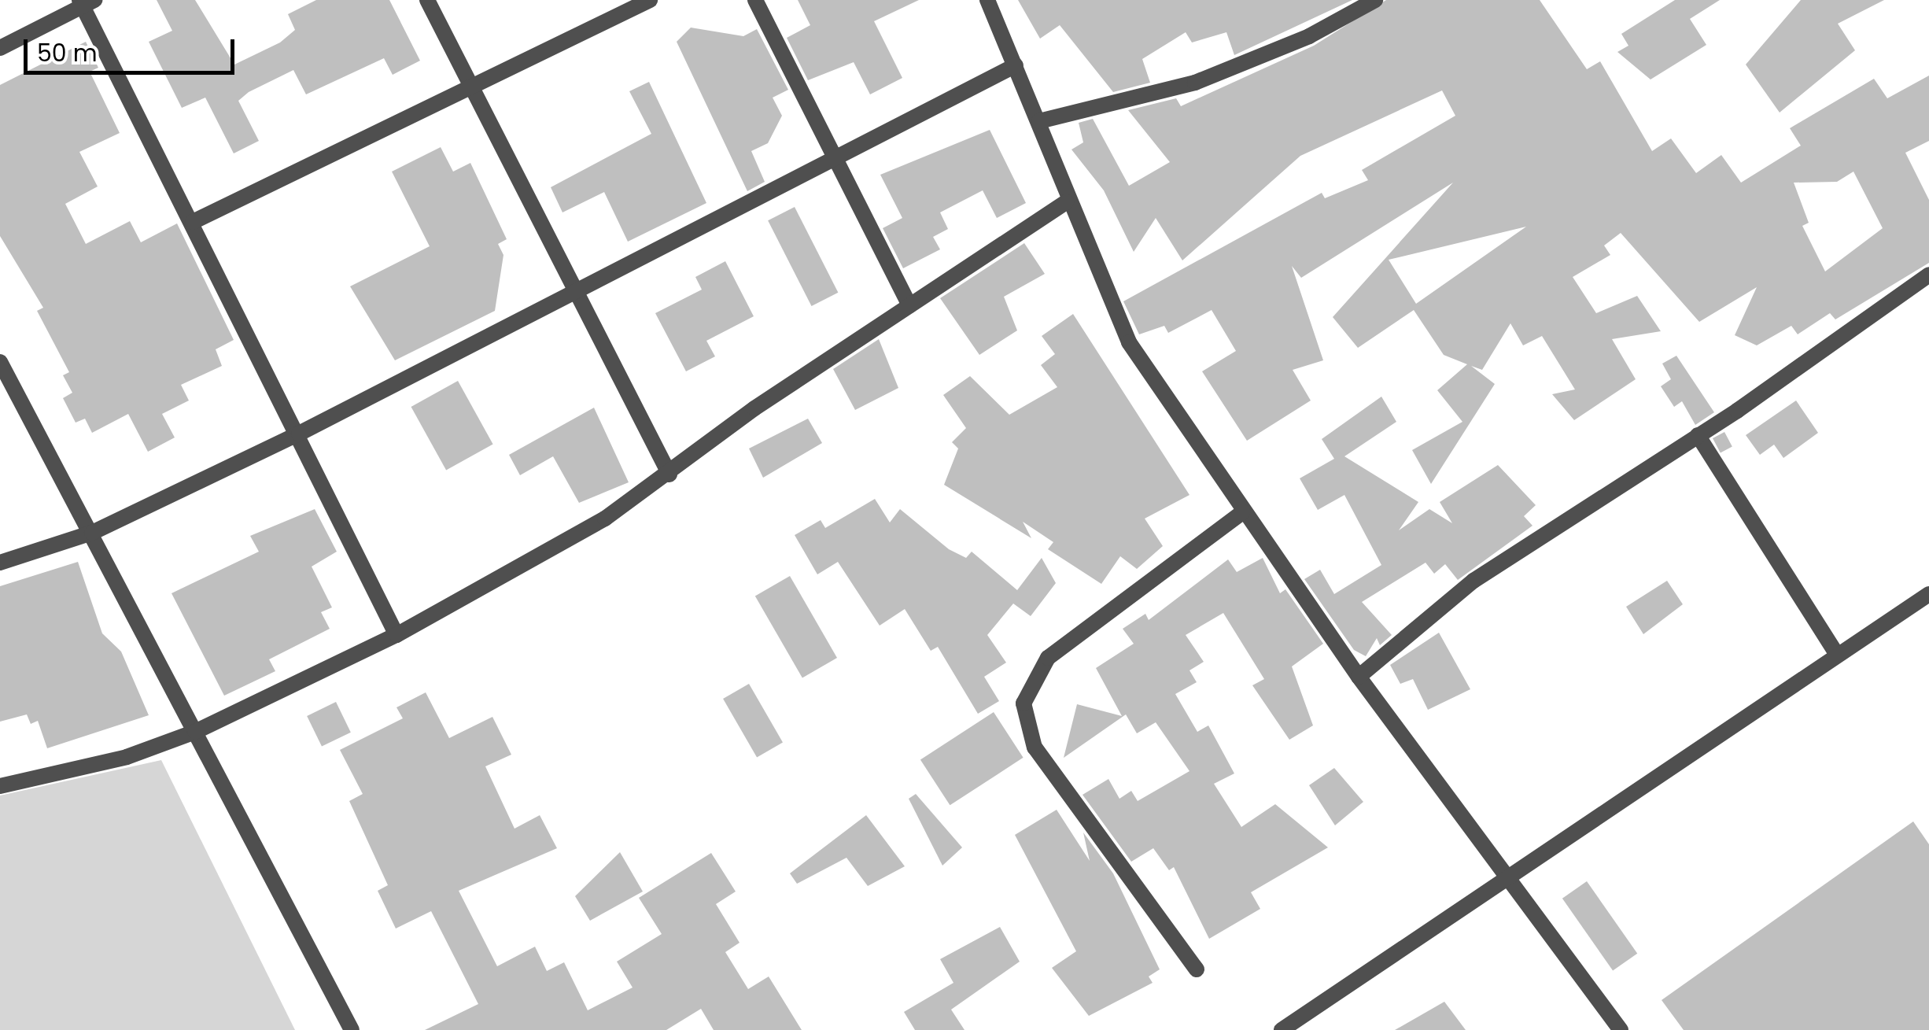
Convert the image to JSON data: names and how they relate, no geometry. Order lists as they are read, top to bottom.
{
  "scale_bar": "50 m"
}
